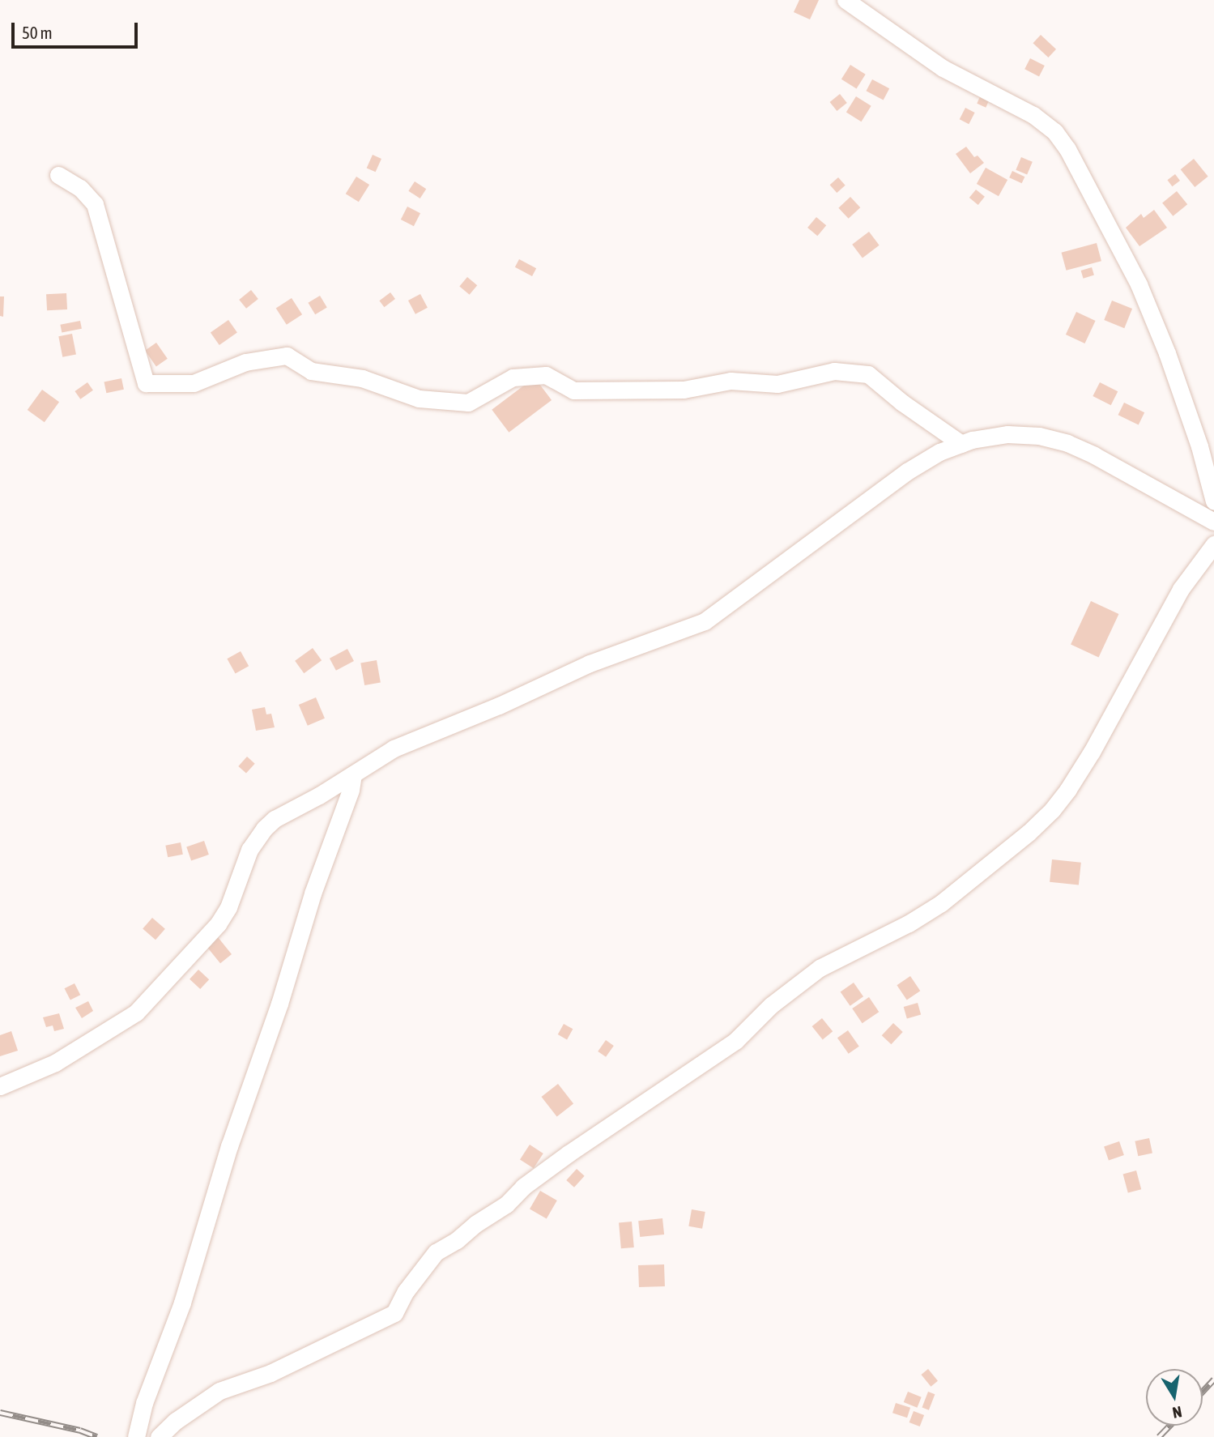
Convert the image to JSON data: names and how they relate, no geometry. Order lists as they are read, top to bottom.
{
  "scale_bar": "50 m",
  "north": "bottom"
}
